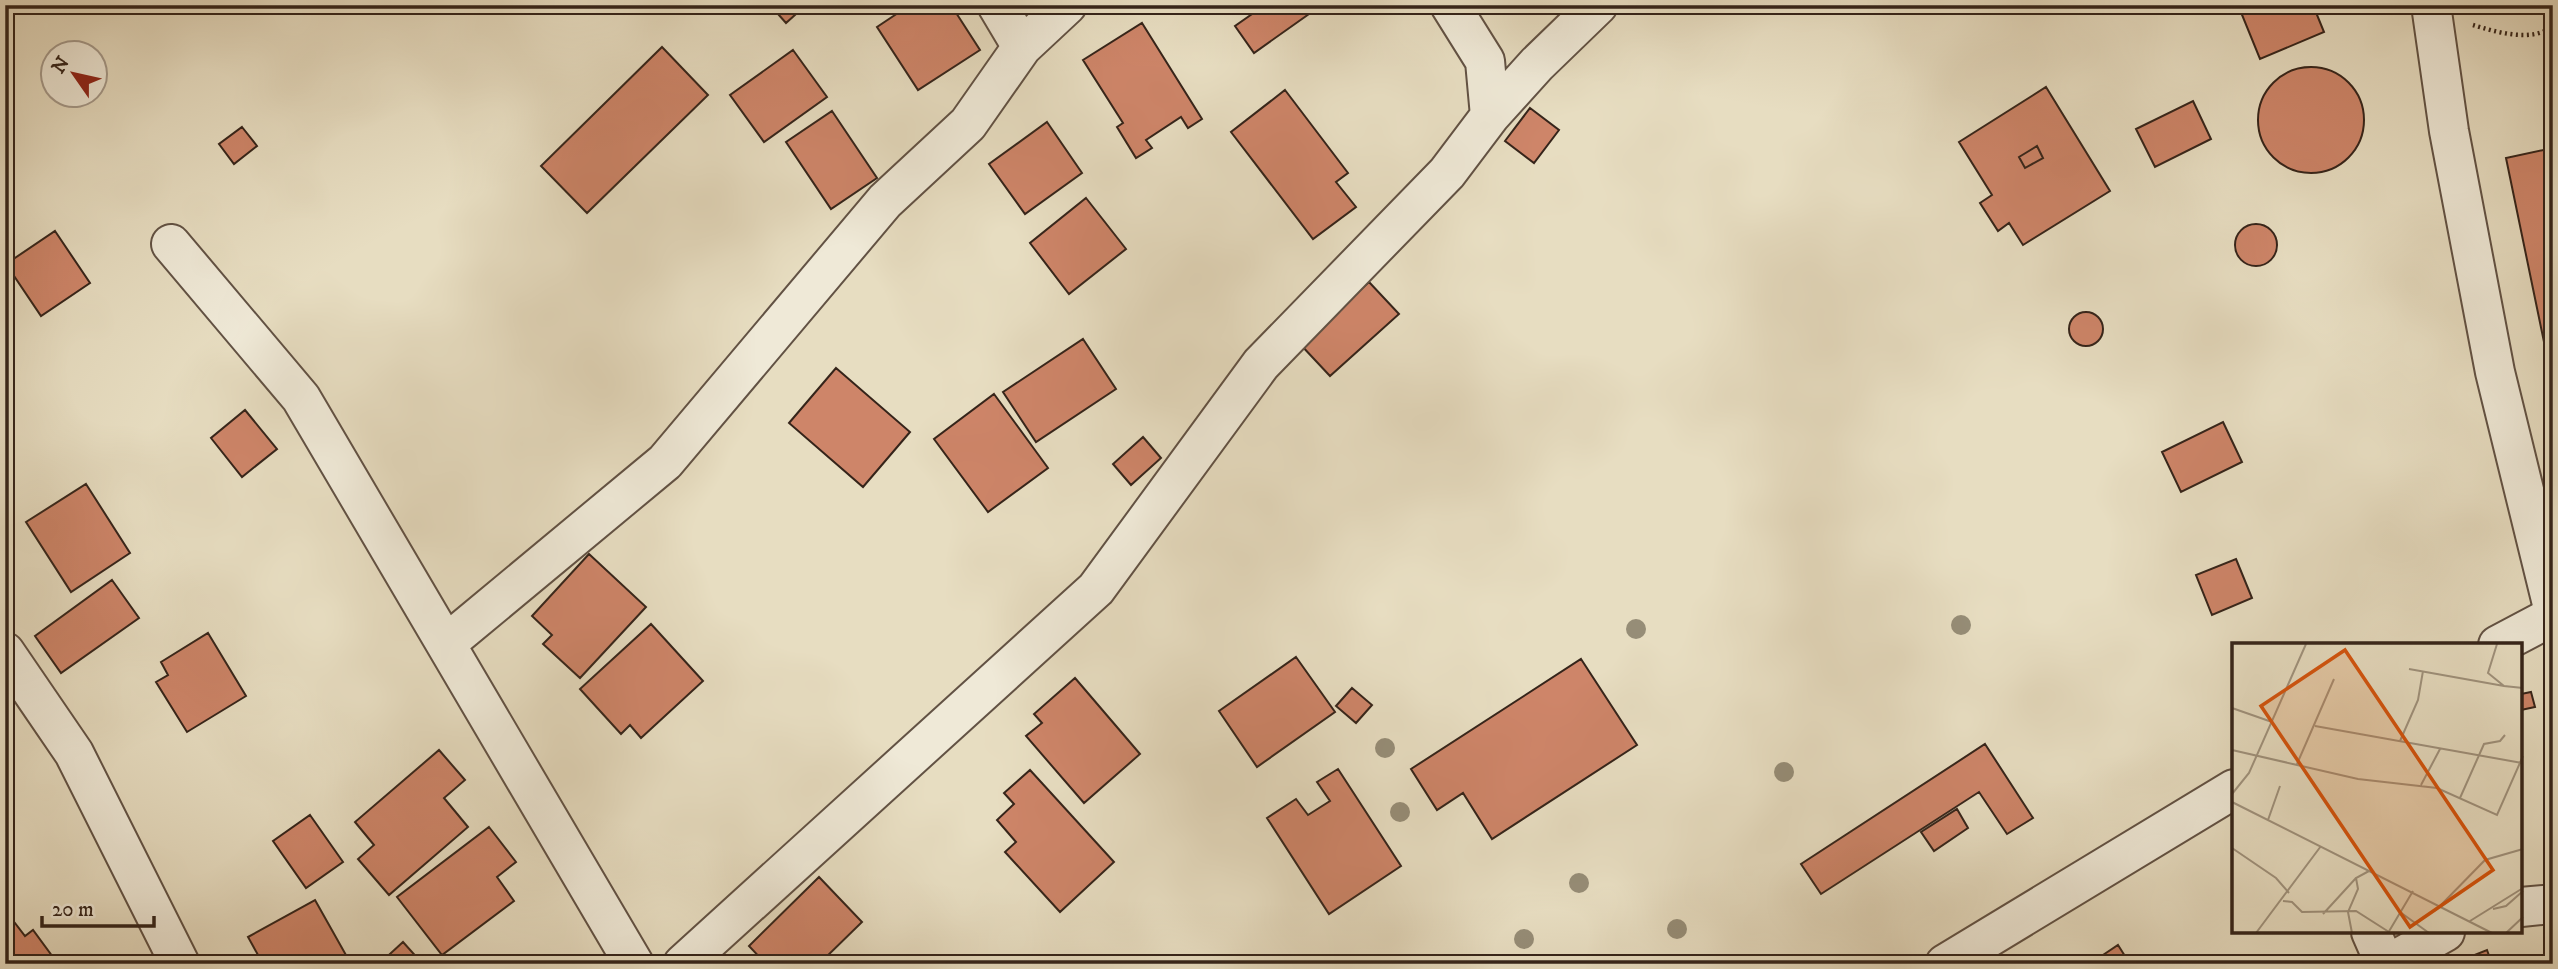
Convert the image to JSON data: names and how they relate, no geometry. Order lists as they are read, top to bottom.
{
  "scale_bar": "20 m",
  "north": "top left"
}
